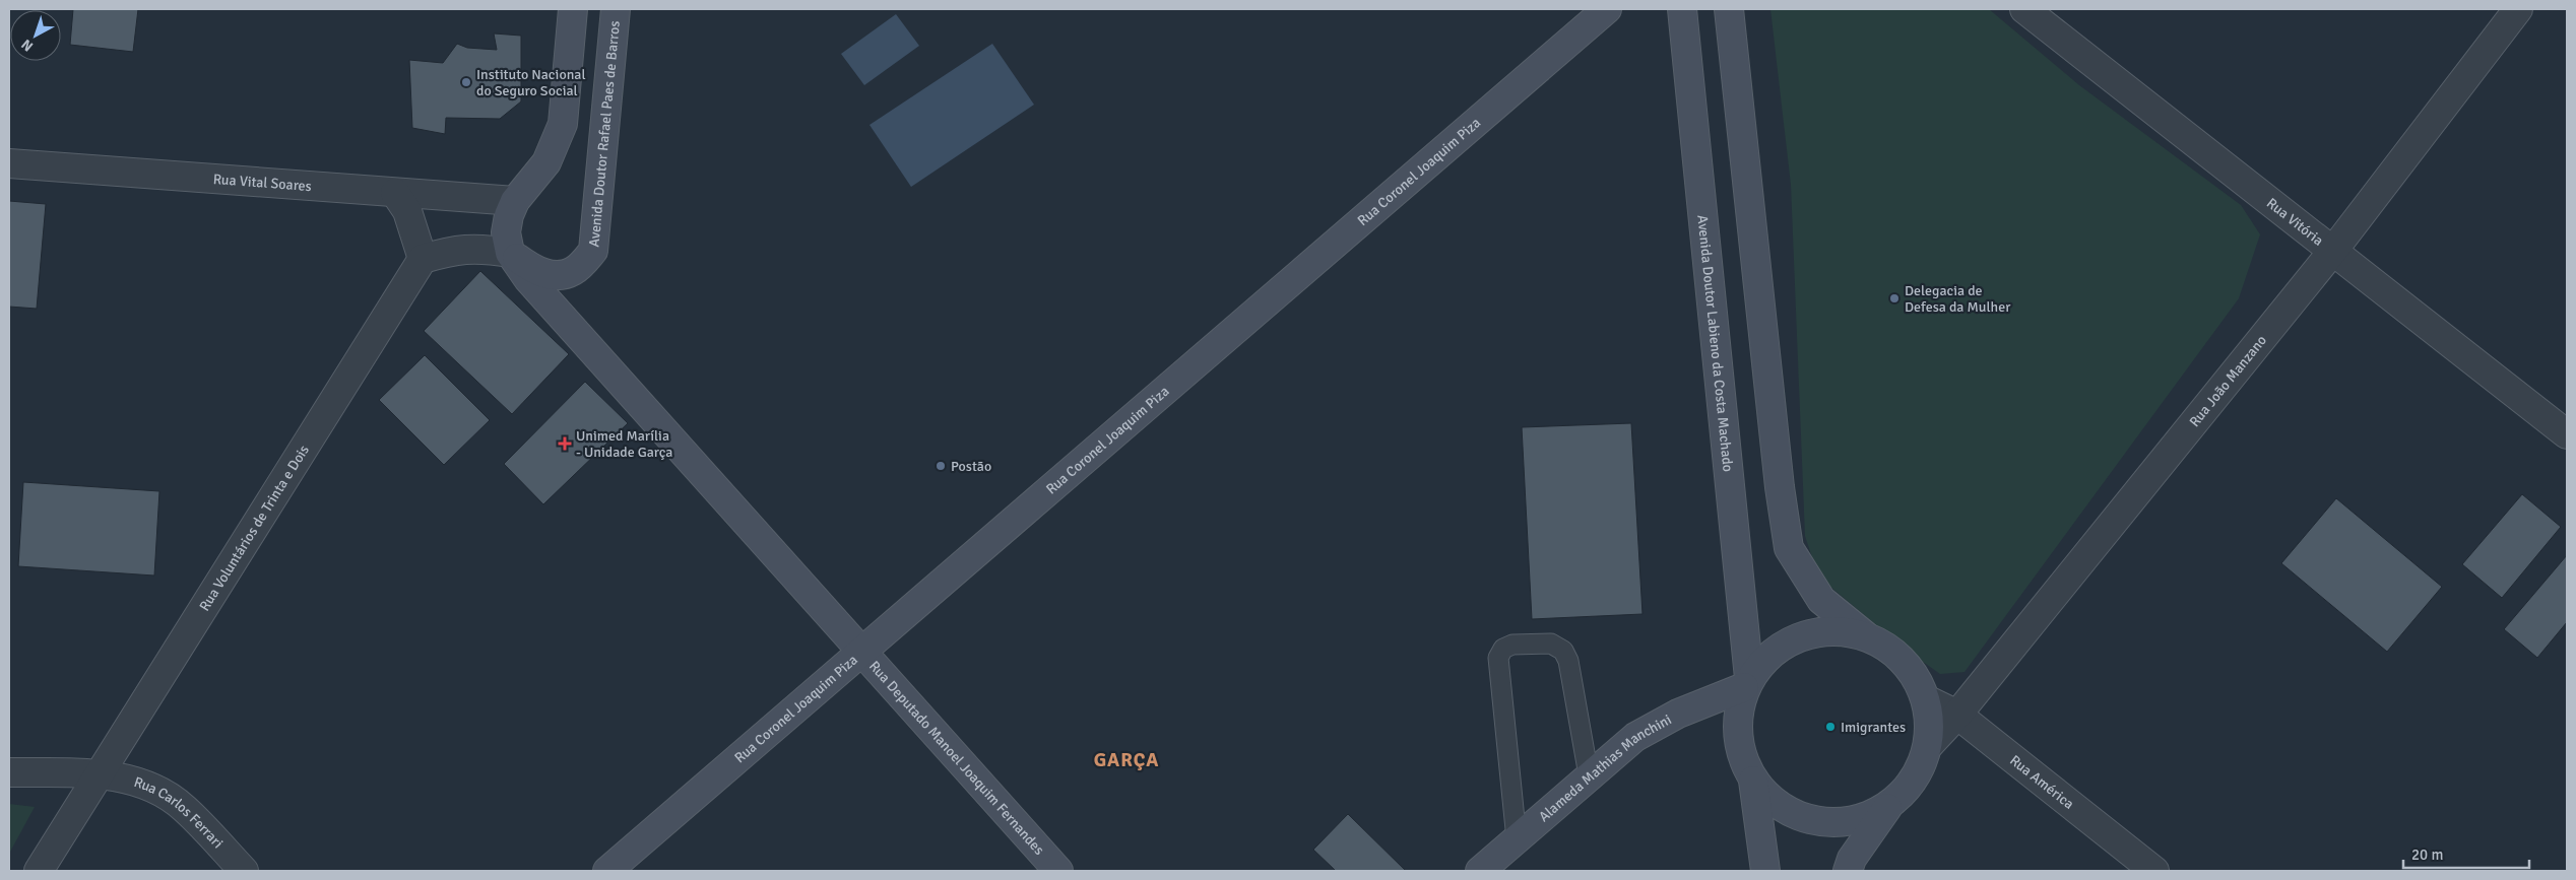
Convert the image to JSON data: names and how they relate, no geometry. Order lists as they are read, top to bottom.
{
  "streets": {
    "main road": [
      "Avenida Doutor Rafael Paes de Barros",
      "Rua Coronel Joaquim Piza",
      "Avenida Doutor Labieno da Costa Machado",
      "Rua Deputado Manoel Joaquim Fernandes",
      "Alameda Mathias Manchini"
    ],
    "street": [
      "Rua Vital Soares",
      "Rua Vitória",
      "Rua João Manzano",
      "Rua Voluntários de Trinta e Dois",
      "Rua América",
      "Rua Carlos Ferrari"
    ]
  },
  "crossings": [
    ["Avenida Doutor Rafael Paes de Barros", "Rua Deputado Manoel Joaquim Fernandes"],
    ["Rua Coronel Joaquim Piza", "Rua Deputado Manoel Joaquim Fernandes"],
    ["Rua Vitória", "Rua João Manzano"],
    ["Avenida Doutor Labieno da Costa Machado", "Alameda Mathias Manchini"],
    ["Rua João Manzano", "Rua América"],
    ["Rua Voluntários de Trinta e Dois", "Rua Carlos Ferrari"]
  ],
  "districts": ["GARÇA"],
  "places": {
    "other": [
      "Instituto Nacional do Seguro Social",
      "Delegacia de Defesa da Mulher",
      "Postão",
      "Imigrantes"
    ],
    "health": ["Unimed Marília - Unidade Garça"]
  },
  "scale_bar": "20 m",
  "north": "bottom left"
}
